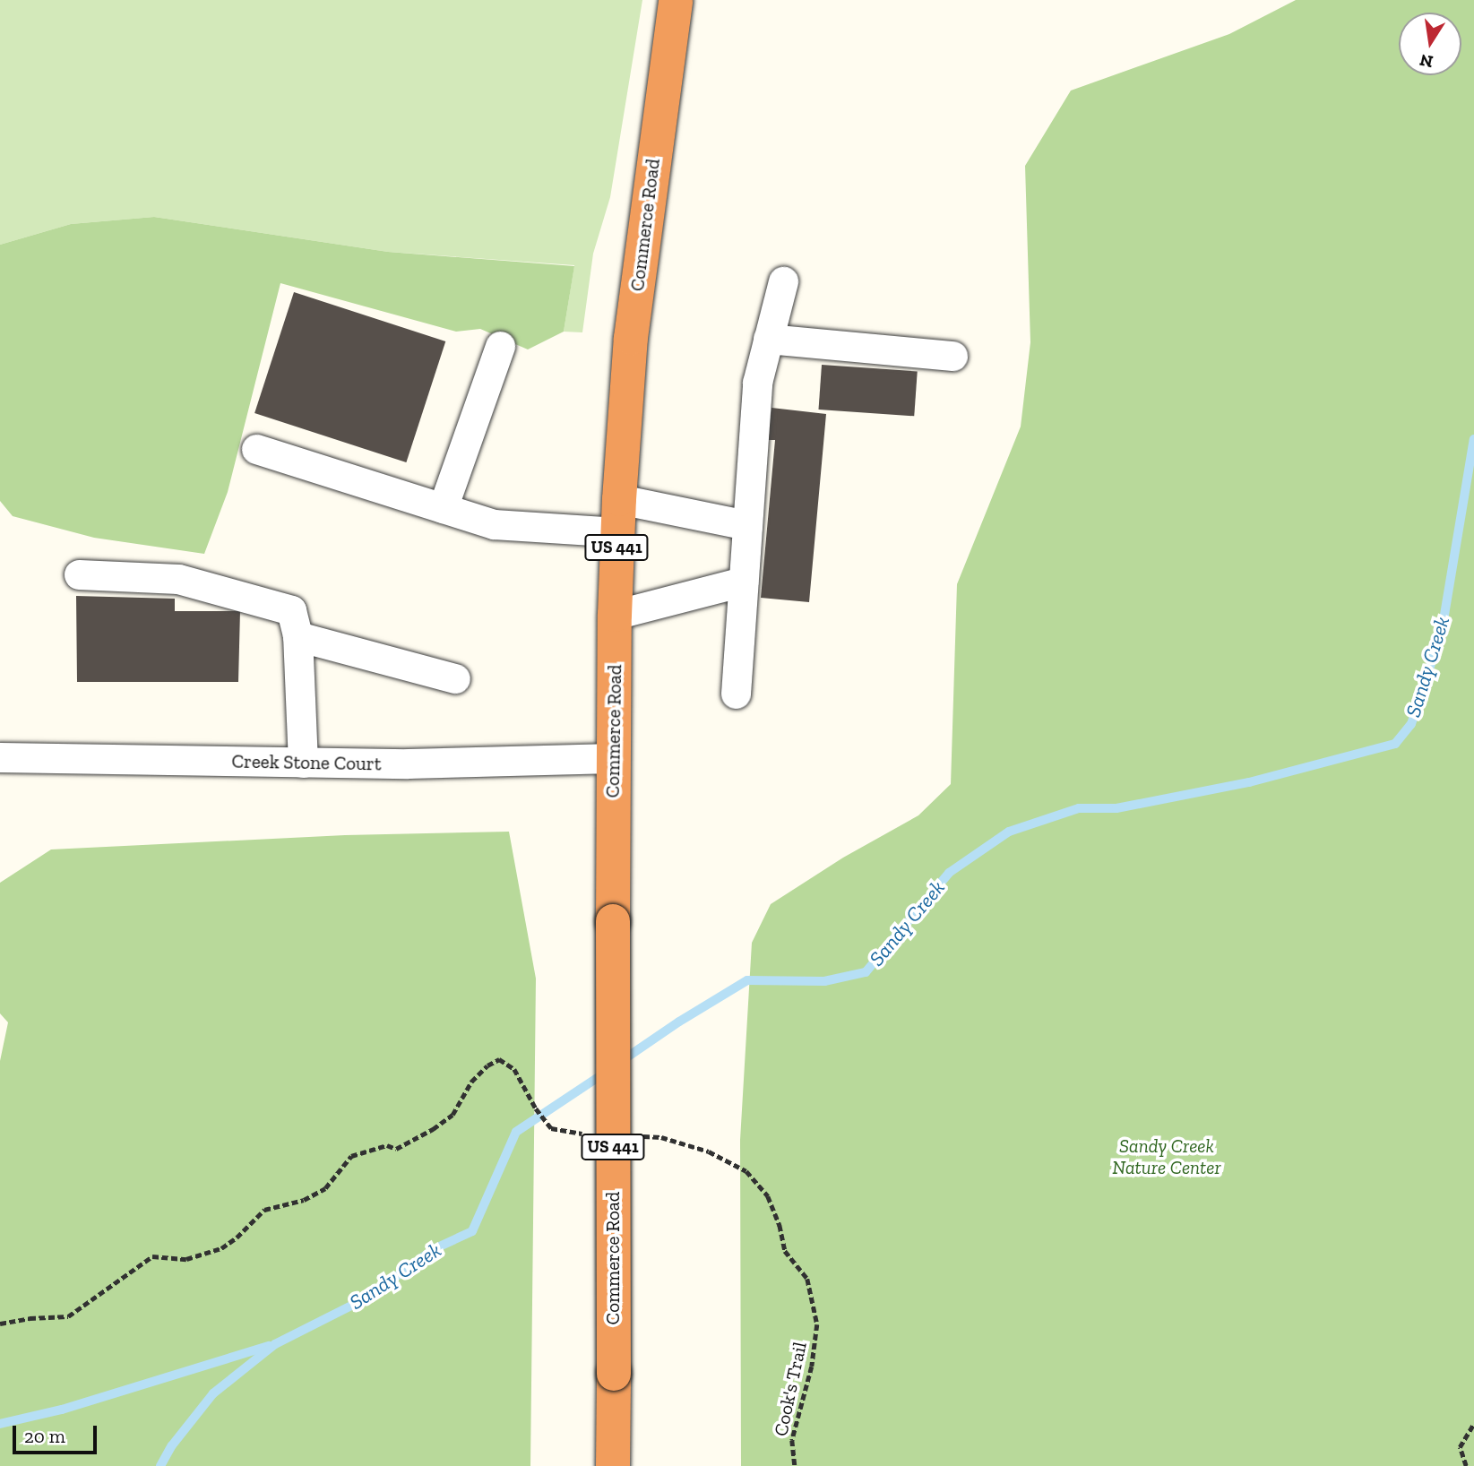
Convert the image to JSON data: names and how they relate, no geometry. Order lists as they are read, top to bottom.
{
  "streets": {
    "highway": ["Commerce Road", "US 441"],
    "street": ["Creek Stone Court"],
    "path": ["Cook's Trail"]
  },
  "crossings": [
    ["Commerce Road", "Creek Stone Court"]
  ],
  "water": ["Sandy Creek"],
  "parks": ["Sandy Creek Nature Center"],
  "scale_bar": "20 m",
  "north": "bottom"
}
